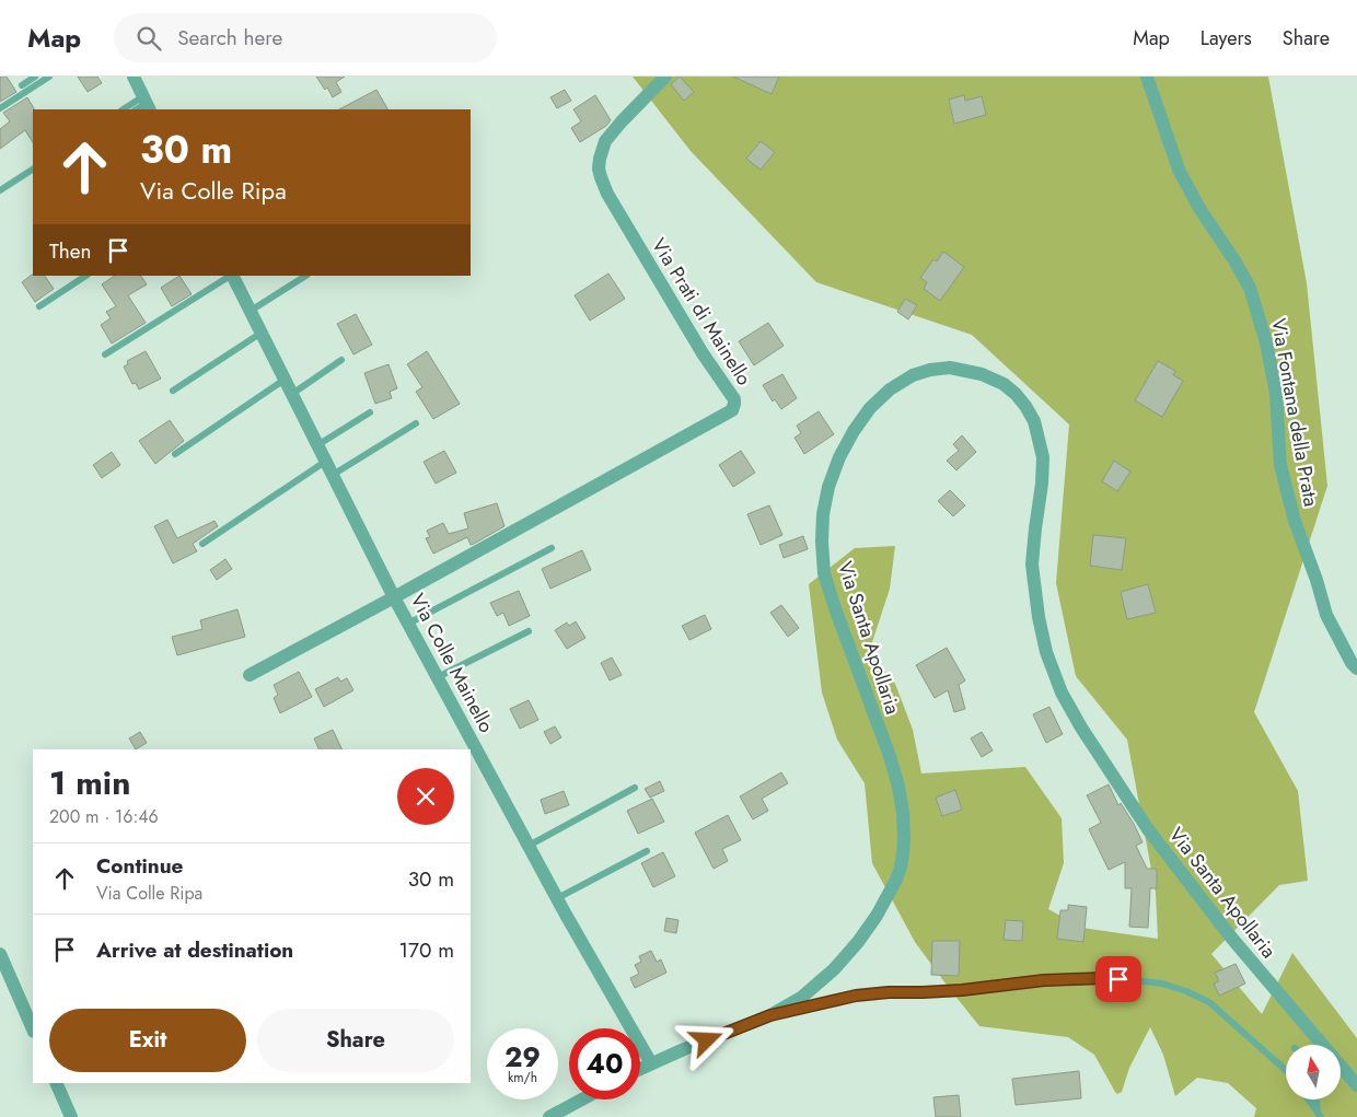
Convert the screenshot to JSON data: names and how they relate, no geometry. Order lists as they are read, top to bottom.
{
  "streets": {
    "street": [
      "Via Prati di Mainello",
      "Via Fontana della Prata",
      "Via Santa Apollaria",
      "Via Colle Mainello"
    ]
  },
  "crossings": [
    ["Via Prati di Mainello", "Via Colle Mainello"],
    ["Via Santa Apollaria", "Via Colle Mainello"]
  ],
  "north": "top",
  "page": {
    "header": "Map",
    "search": "Search here",
    "nav": ["Map", "Layers", "Share"],
    "turn": ["30 m", "Via Colle Ripa"],
    "then": "Then",
    "heading": ["1 min", "200 m · 16:46"],
    "list": [
      {
        "name": "Continue",
        "note": "Via Colle Ripa",
        "value": "30 m"
      },
      {
        "name": "Arrive at destination",
        "value": "170 m"
      }
    ],
    "buttons": ["Exit", "Share"],
    "speed": "29 km/h",
    "limit": "40"
  }
}
